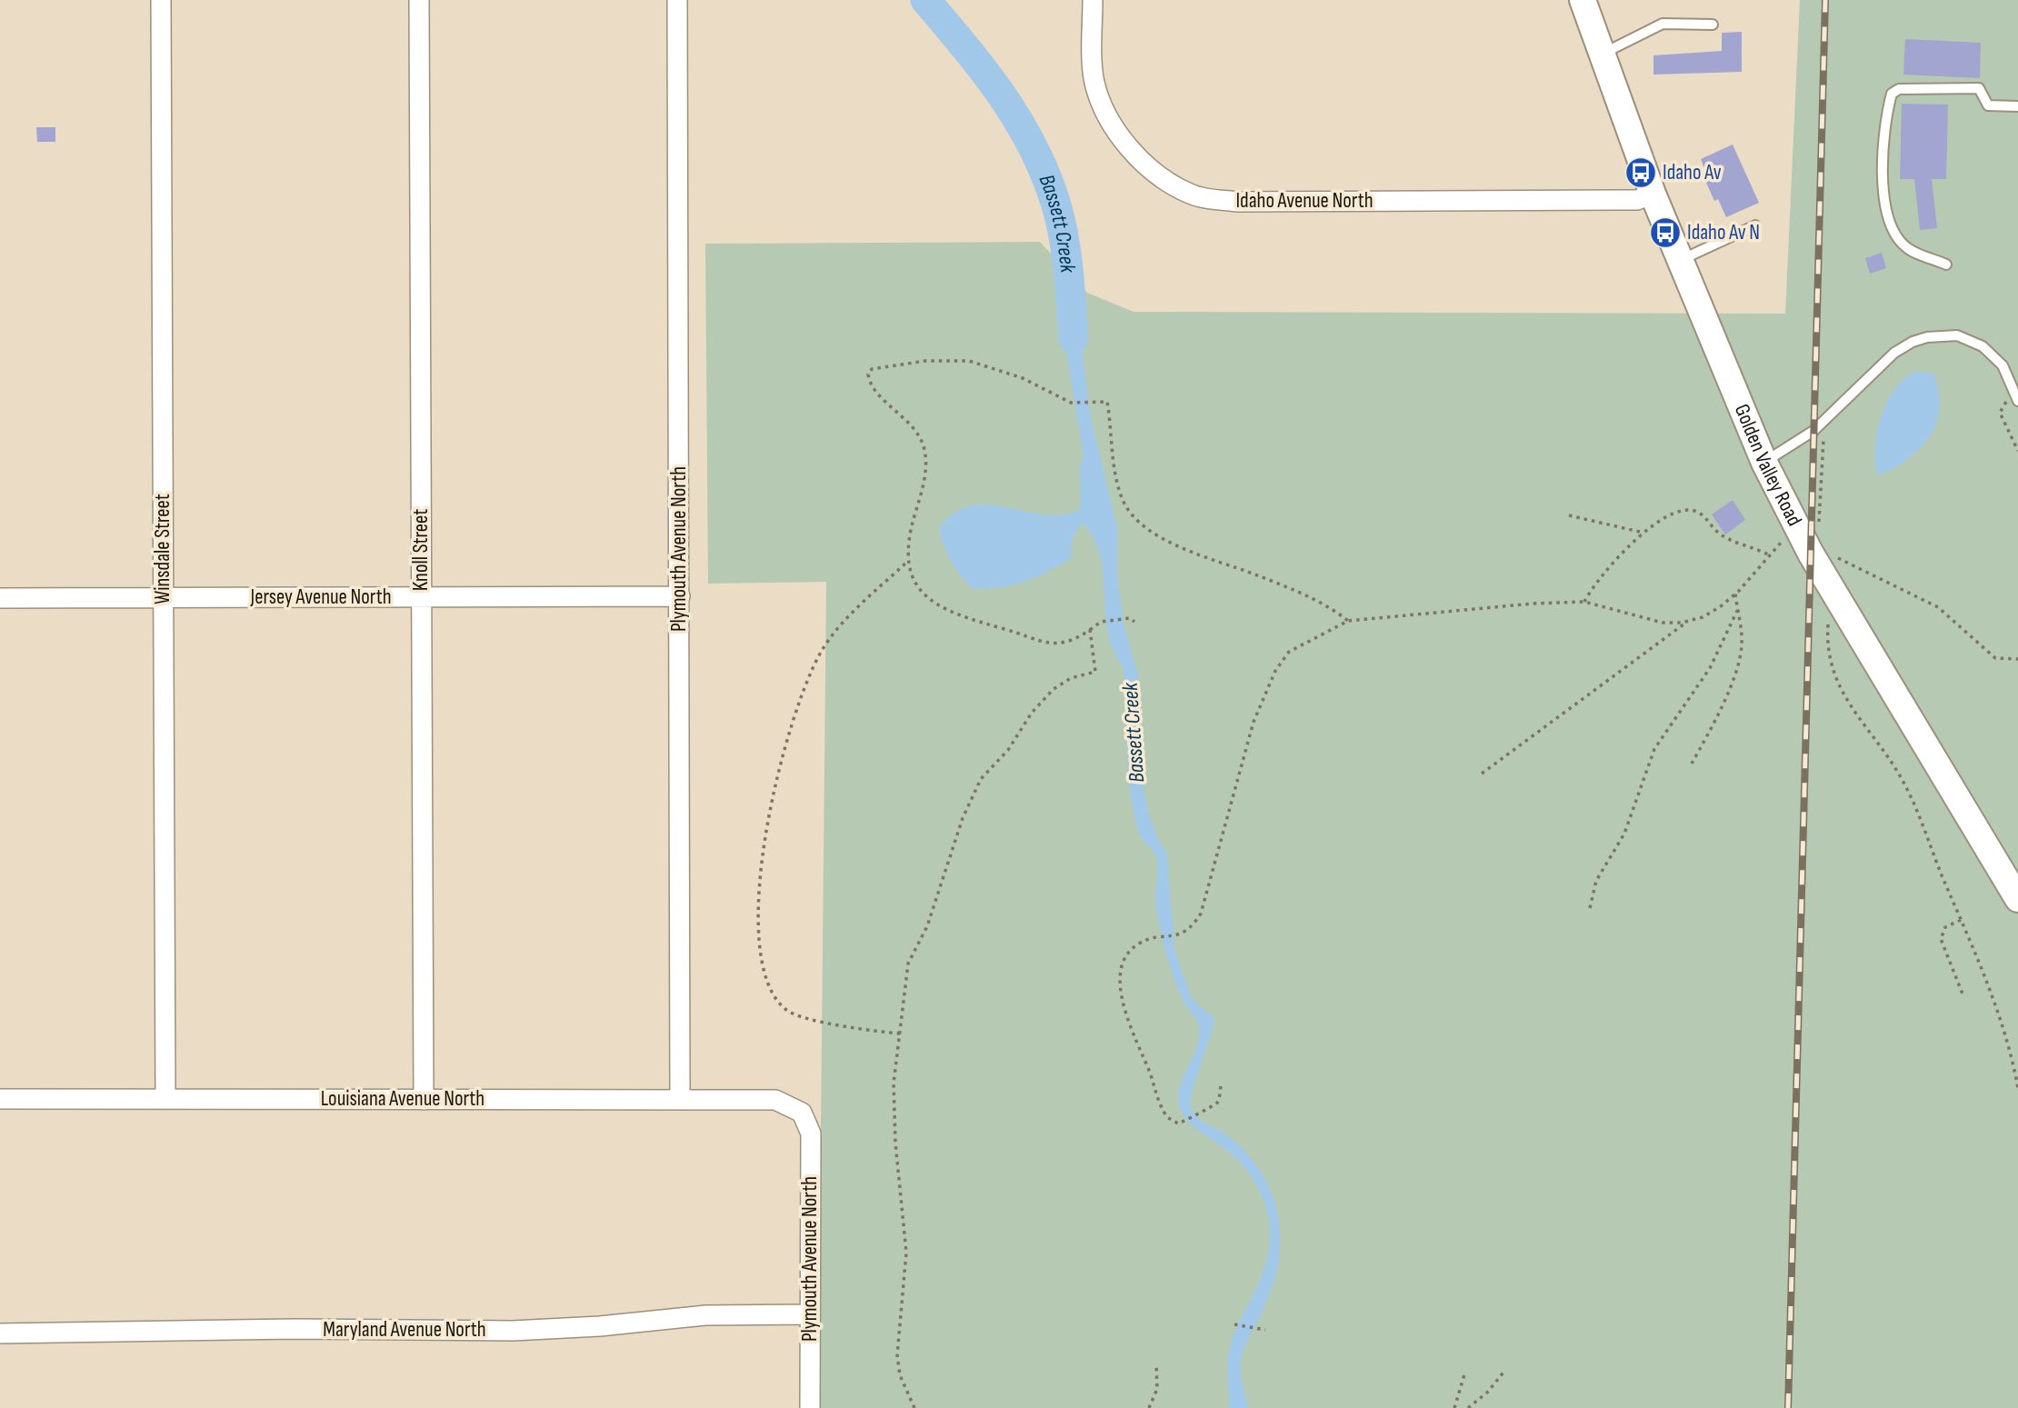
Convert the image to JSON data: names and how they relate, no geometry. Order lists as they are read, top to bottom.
{
  "streets": {
    "street": [
      "Idaho Avenue North",
      "Golden Valley Road",
      "Winsdale Street",
      "Plymouth Avenue North",
      "Knoll Street",
      "Jersey Avenue North",
      "Louisiana Avenue North",
      "Maryland Avenue North"
    ]
  },
  "crossings": [
    ["Idaho Avenue North", "Golden Valley Road"],
    ["Winsdale Street", "Jersey Avenue North"],
    ["Winsdale Street", "Louisiana Avenue North"],
    ["Plymouth Avenue North", "Jersey Avenue North"],
    ["Plymouth Avenue North", "Louisiana Avenue North"],
    ["Plymouth Avenue North", "Maryland Avenue North"],
    ["Knoll Street", "Jersey Avenue North"],
    ["Knoll Street", "Louisiana Avenue North"]
  ],
  "water": ["Bassett Creek"],
  "places": {
    "bus stop": ["Idaho Av", "Idaho Av N"]
  }
}
